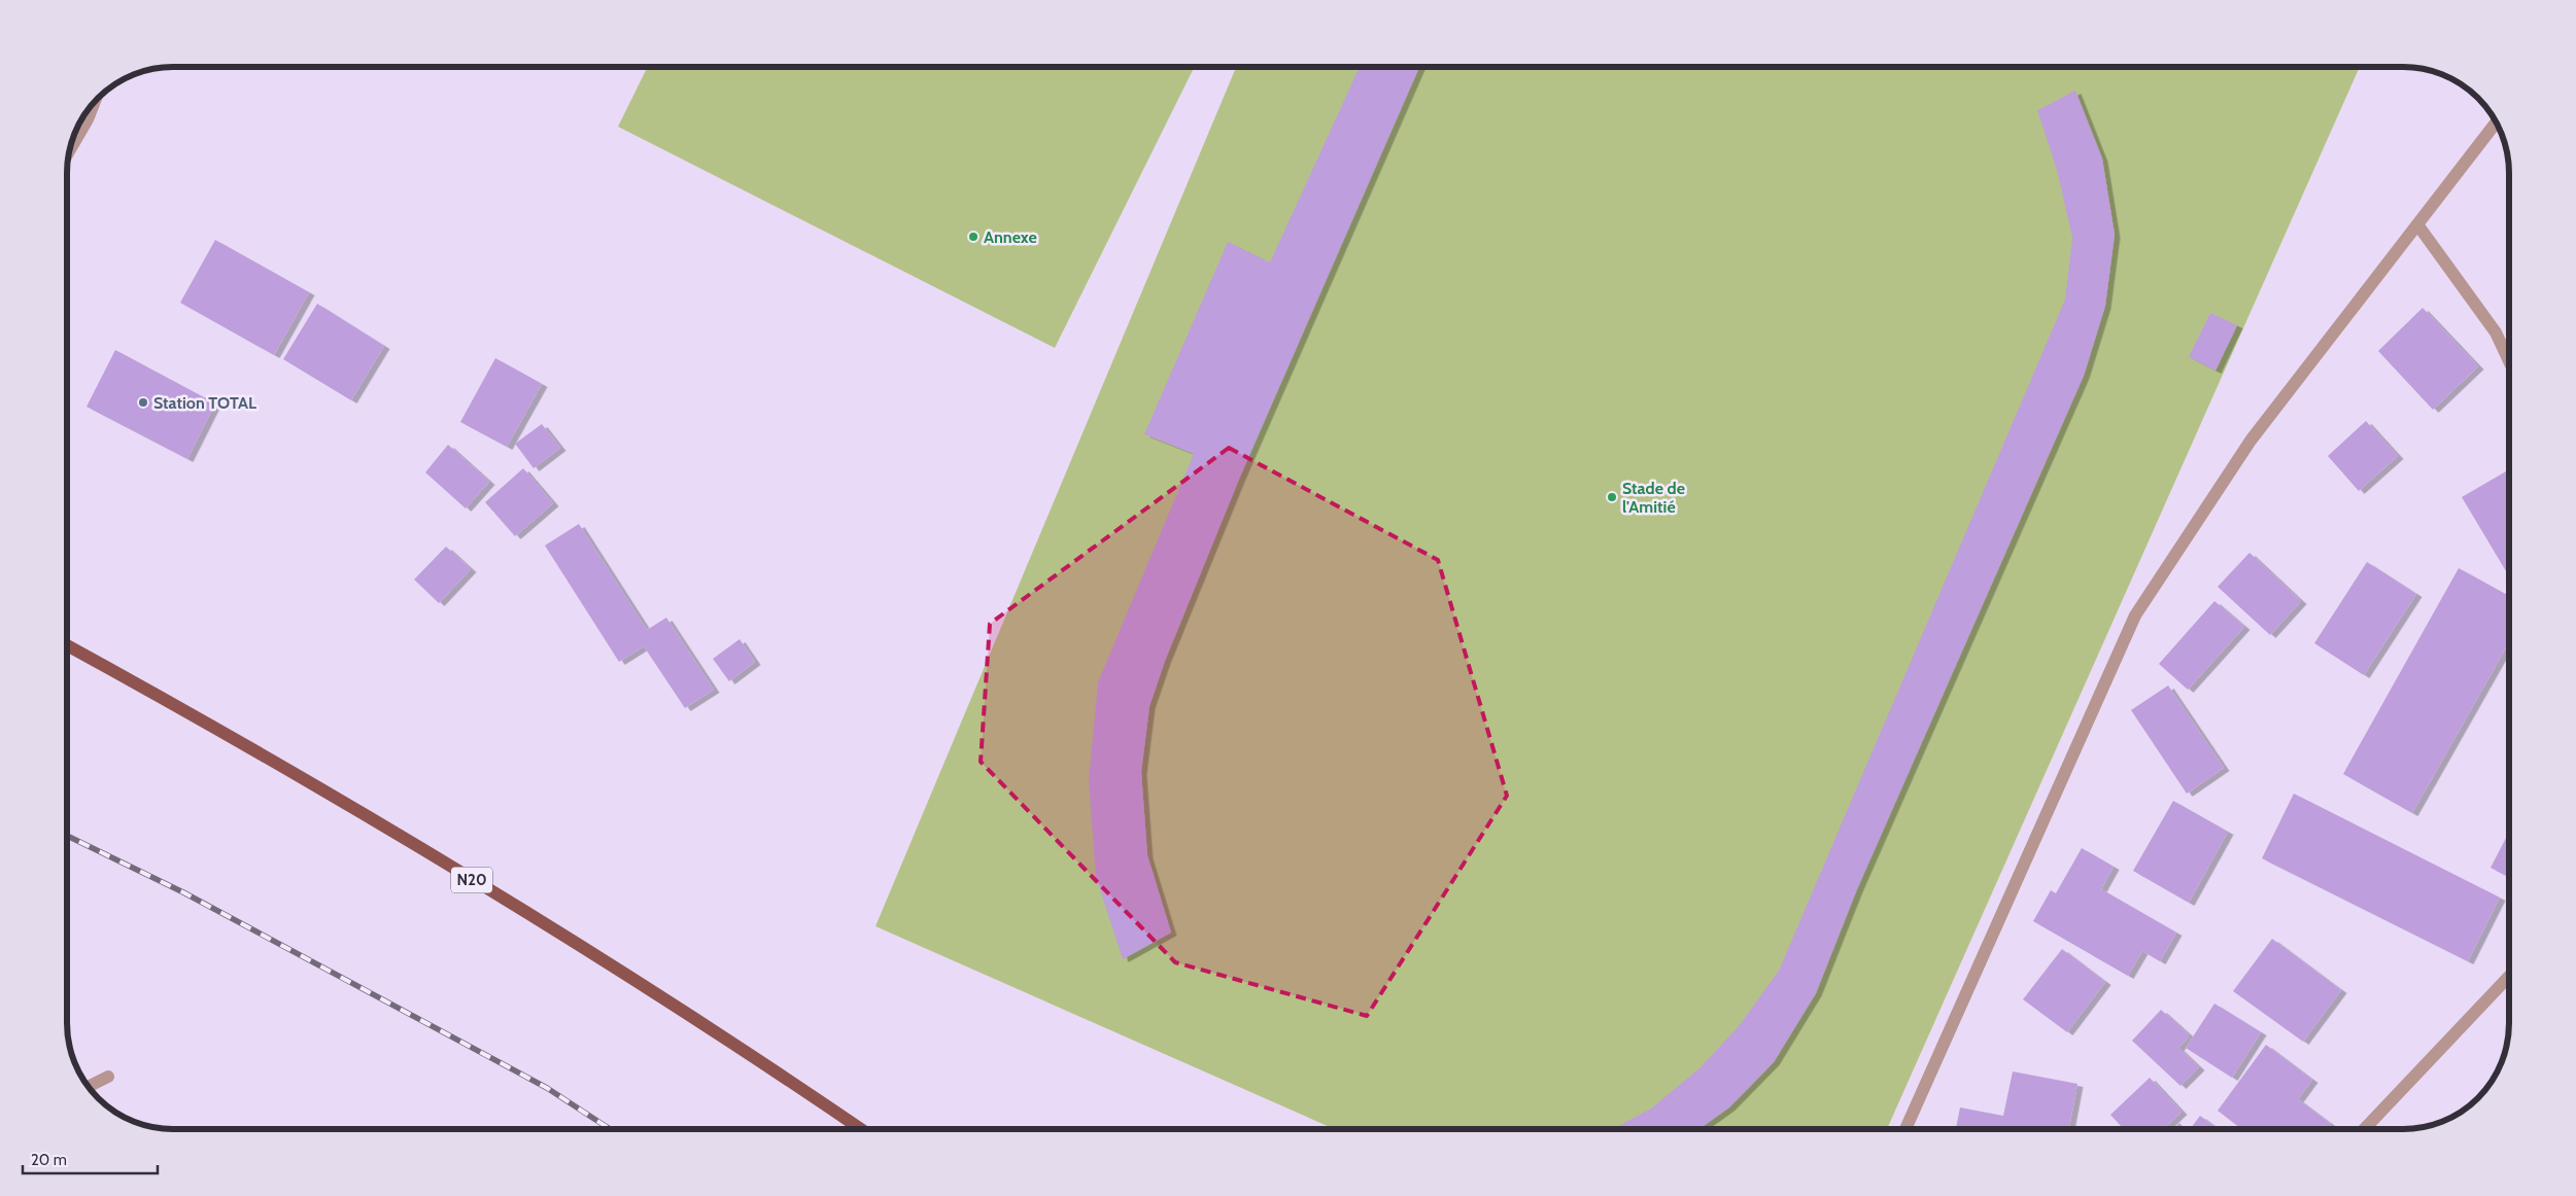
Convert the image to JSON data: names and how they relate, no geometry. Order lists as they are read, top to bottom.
{
  "streets": {
    "main road": ["N20"]
  },
  "places": ["Annexe", "Station TOTAL", "Stade de l'Amitié"],
  "scale_bar": "20 m"
}
